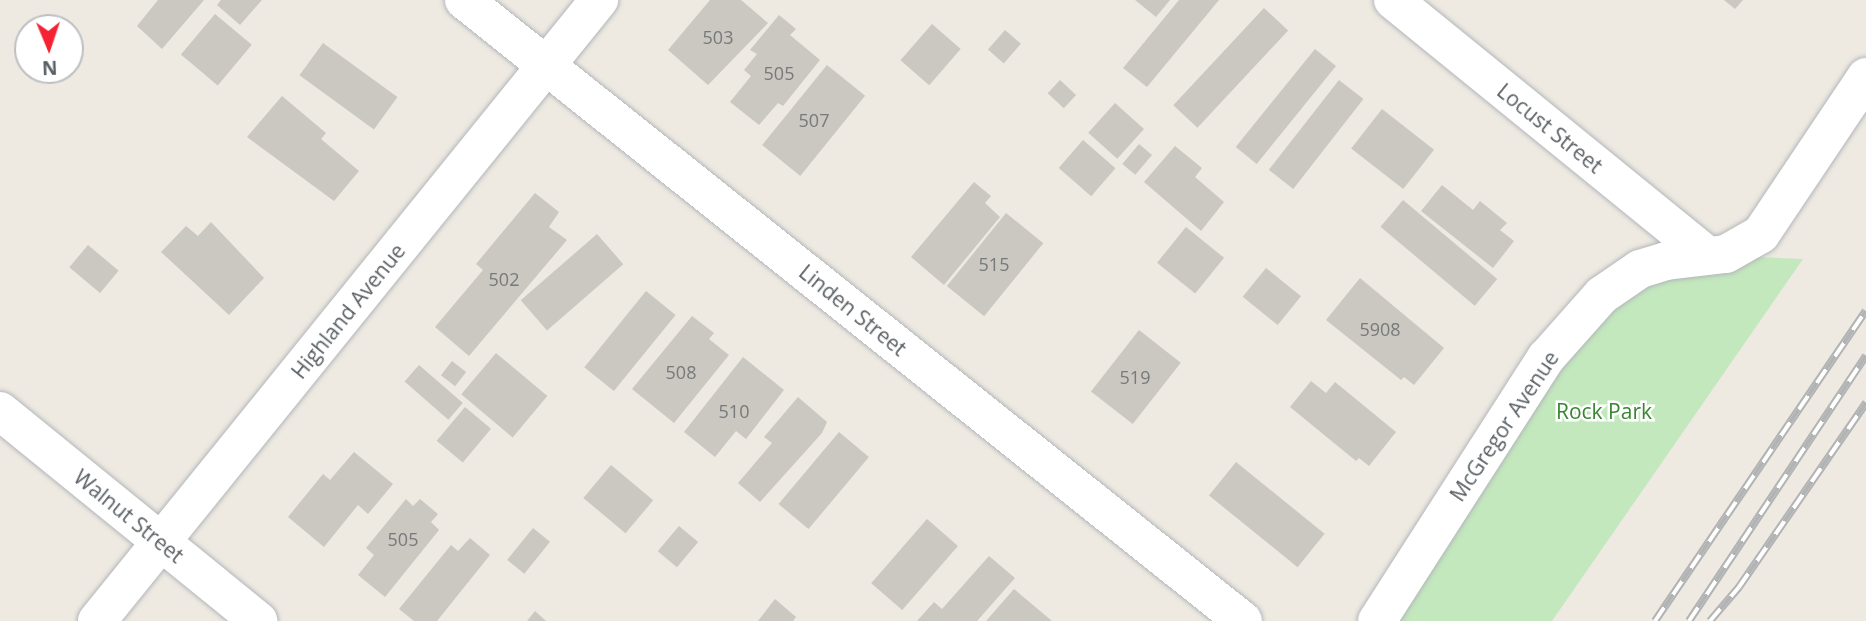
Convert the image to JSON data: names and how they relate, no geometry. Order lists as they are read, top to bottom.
{
  "streets": {
    "street": [
      "Locust Street",
      "Linden Street",
      "Highland Avenue",
      "McGregor Avenue",
      "Walnut Street"
    ]
  },
  "crossings": [
    ["Locust Street", "McGregor Avenue"],
    ["Linden Street", "Highland Avenue"],
    ["Highland Avenue", "Walnut Street"]
  ],
  "parks": ["Rock Park"],
  "house_numbers": [
    "503",
    "505",
    "507",
    "515",
    "502",
    "5908",
    "508",
    "519",
    "510",
    "505"
  ],
  "north": "bottom"
}
